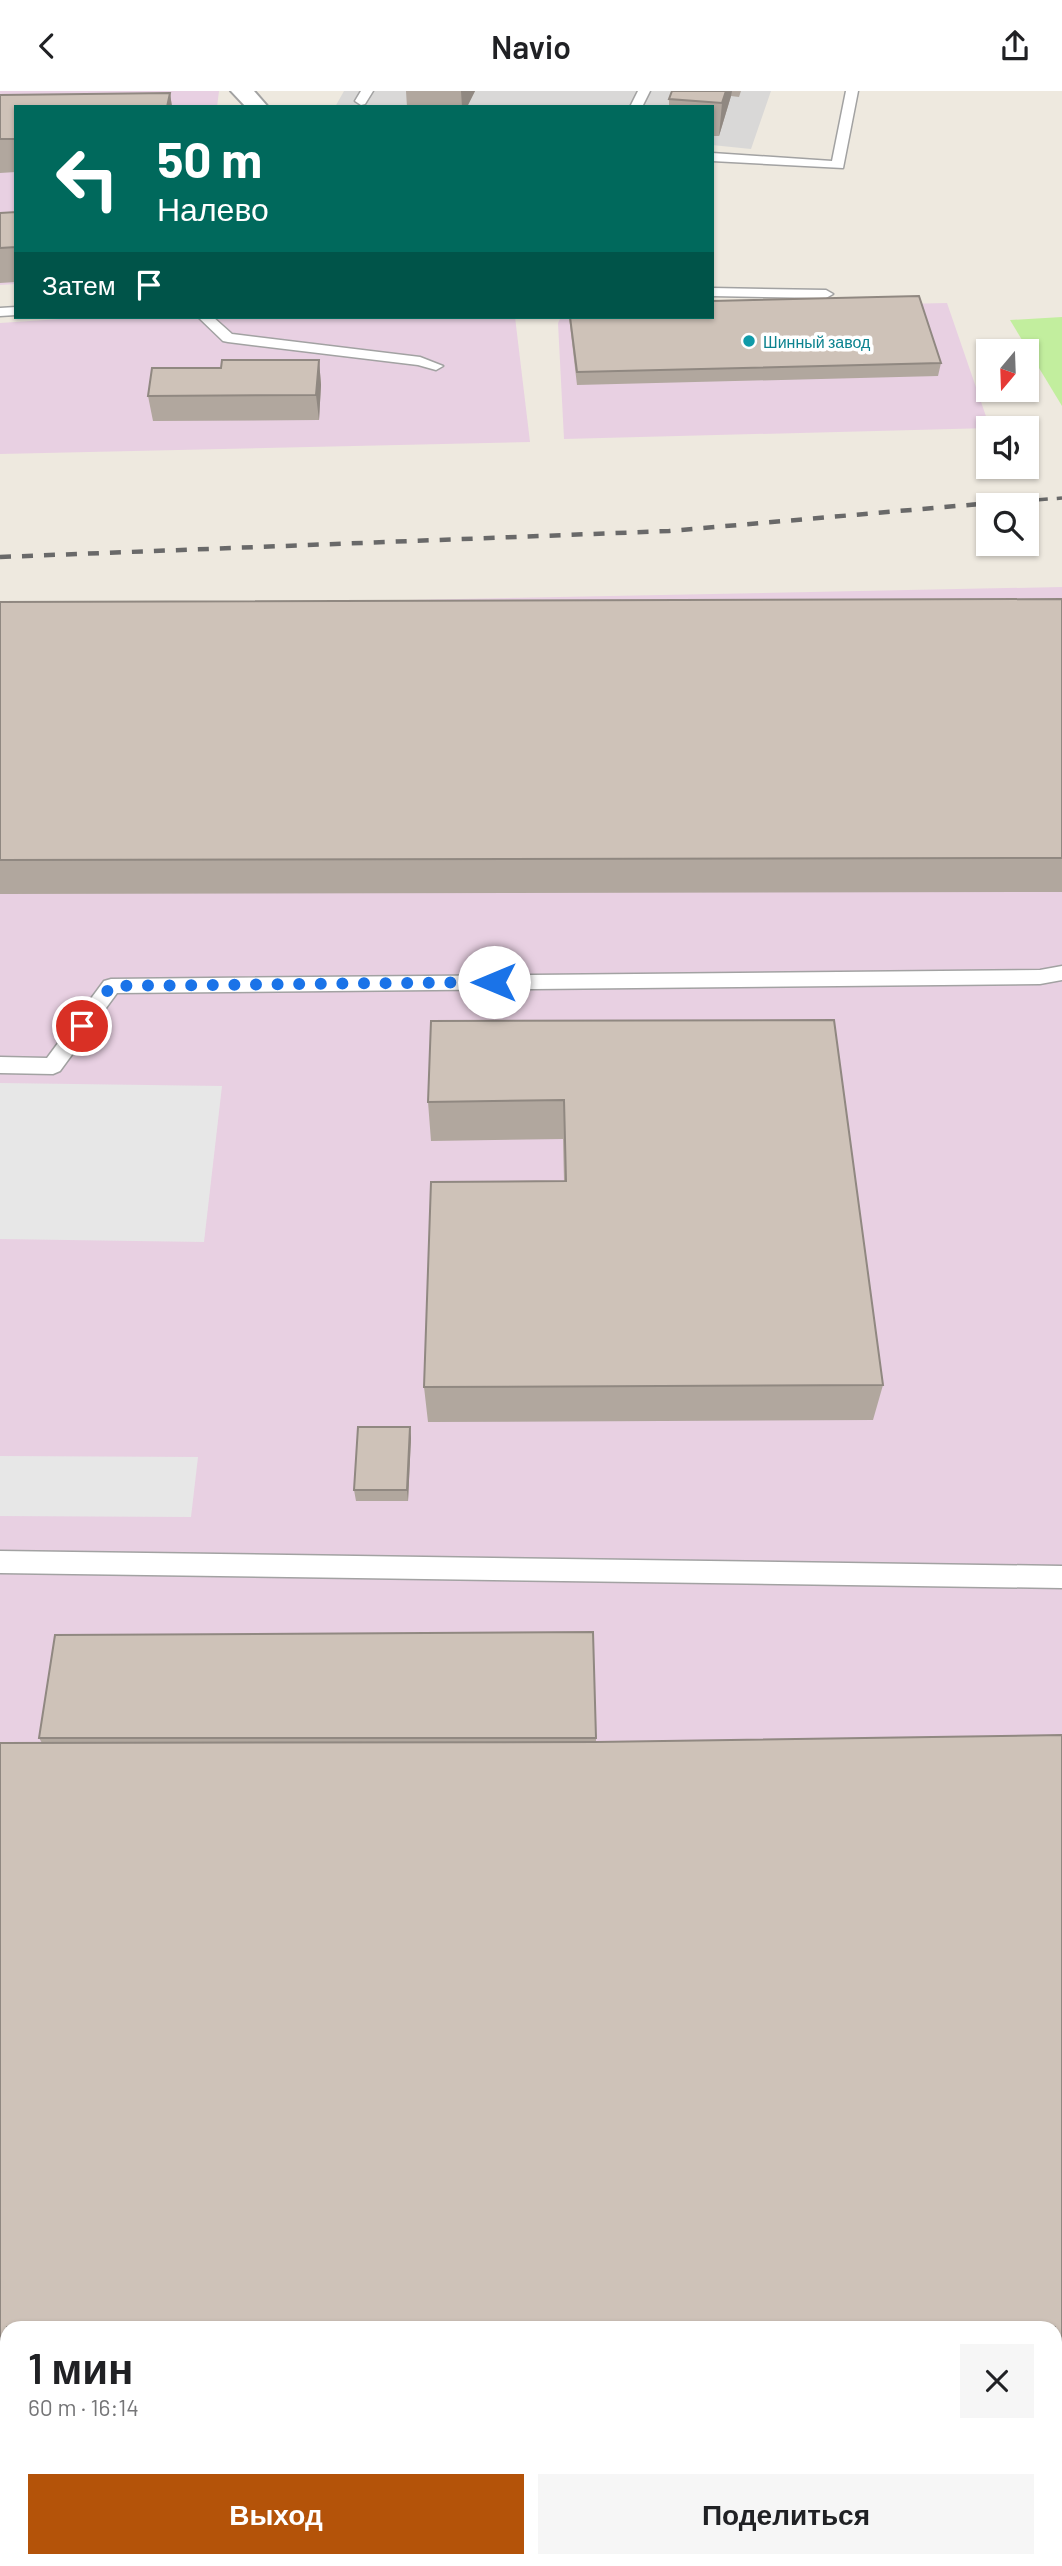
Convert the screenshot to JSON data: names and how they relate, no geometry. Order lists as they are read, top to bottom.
{
  "places": ["Шинный завод"],
  "north": "bottom",
  "page": {
    "header": "Navio",
    "turn": ["50 m", "Налево"],
    "then": "Затем",
    "heading": ["1 мин", "60 m · 16:14"],
    "buttons": ["Выход", "Поделиться"]
  }
}
